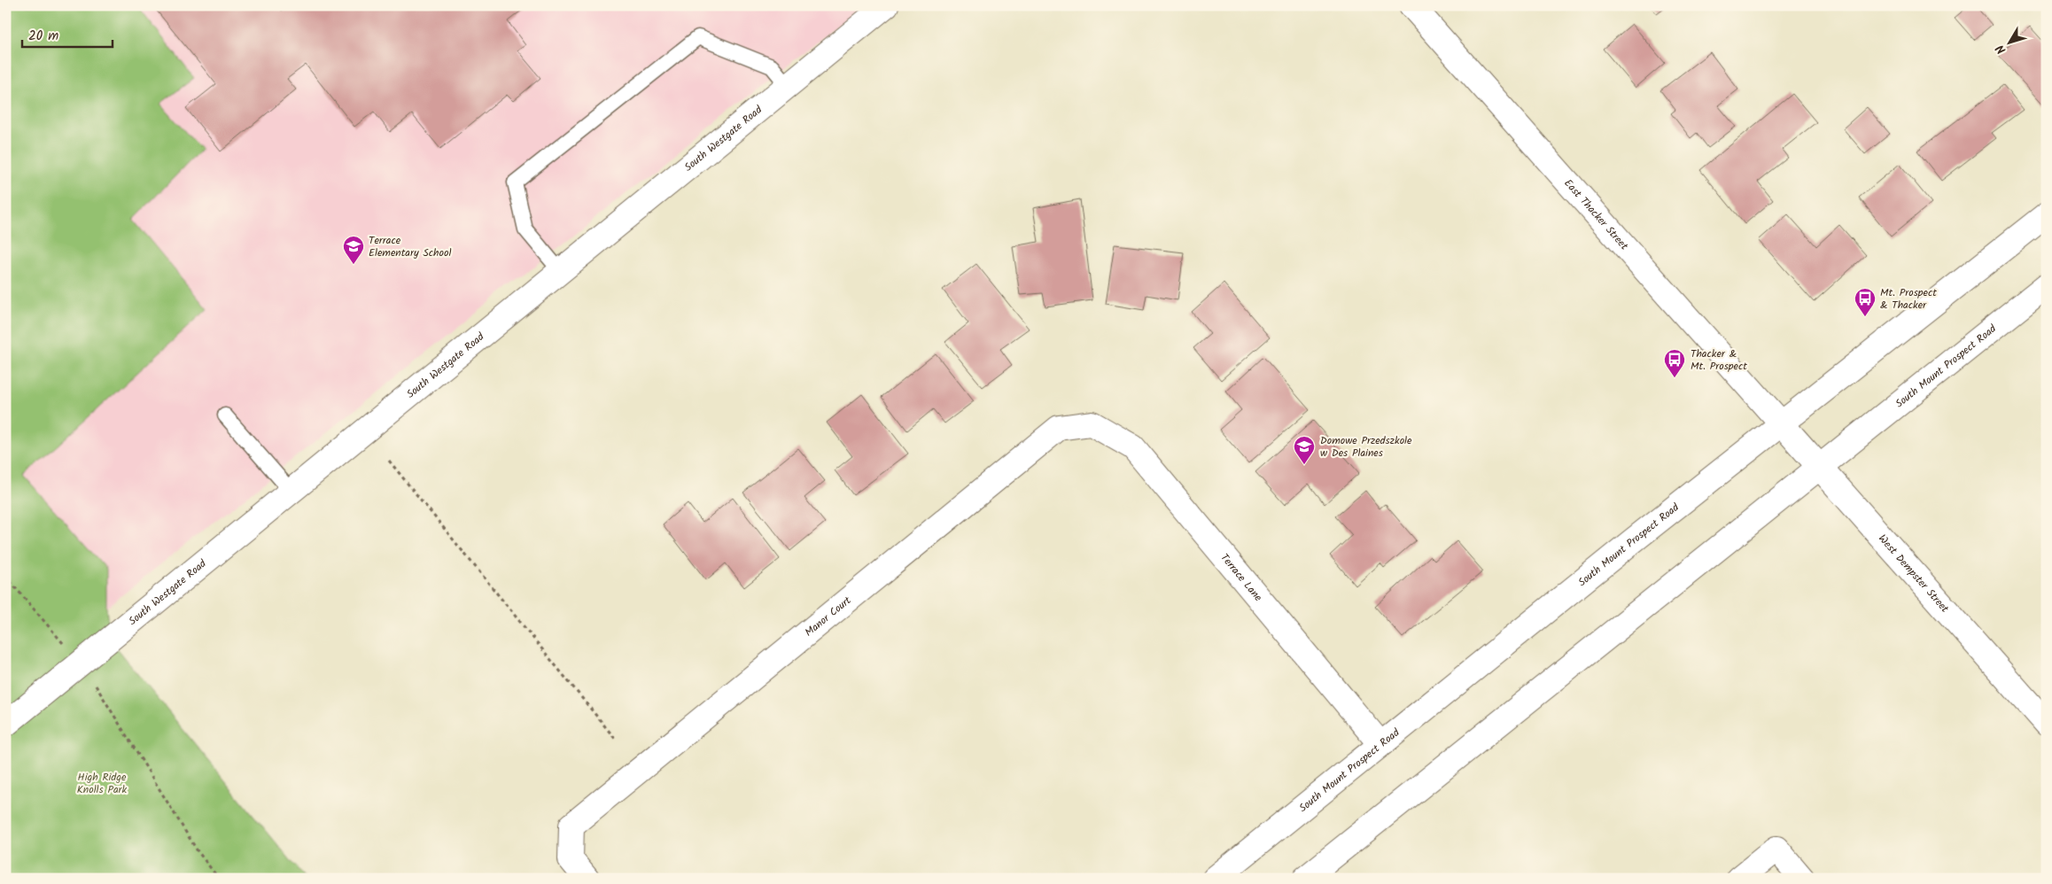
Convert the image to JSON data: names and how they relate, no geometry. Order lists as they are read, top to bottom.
{
  "streets": {
    "main road": [
      "South Westgate Road",
      "East Thacker Street",
      "South Mount Prospect Road",
      "West Dempster Street",
      "Terrace Lane",
      "Manor Court"
    ]
  },
  "crossings": [
    ["East Thacker Street", "South Mount Prospect Road"],
    ["East Thacker Street", "West Dempster Street"],
    ["South Mount Prospect Road", "West Dempster Street"],
    ["South Mount Prospect Road", "Terrace Lane"],
    ["Terrace Lane", "Manor Court"]
  ],
  "parks": ["High Ridge Knolls Park"],
  "places": {
    "school or university": ["Terrace Elementary School", "Domowe Przedszkole w Des Plaines"],
    "bus stop": ["Mt. Prospect & Thacker", "Thacker & Mt. Prospect"]
  },
  "scale_bar": "20 m",
  "north": "bottom left"
}
